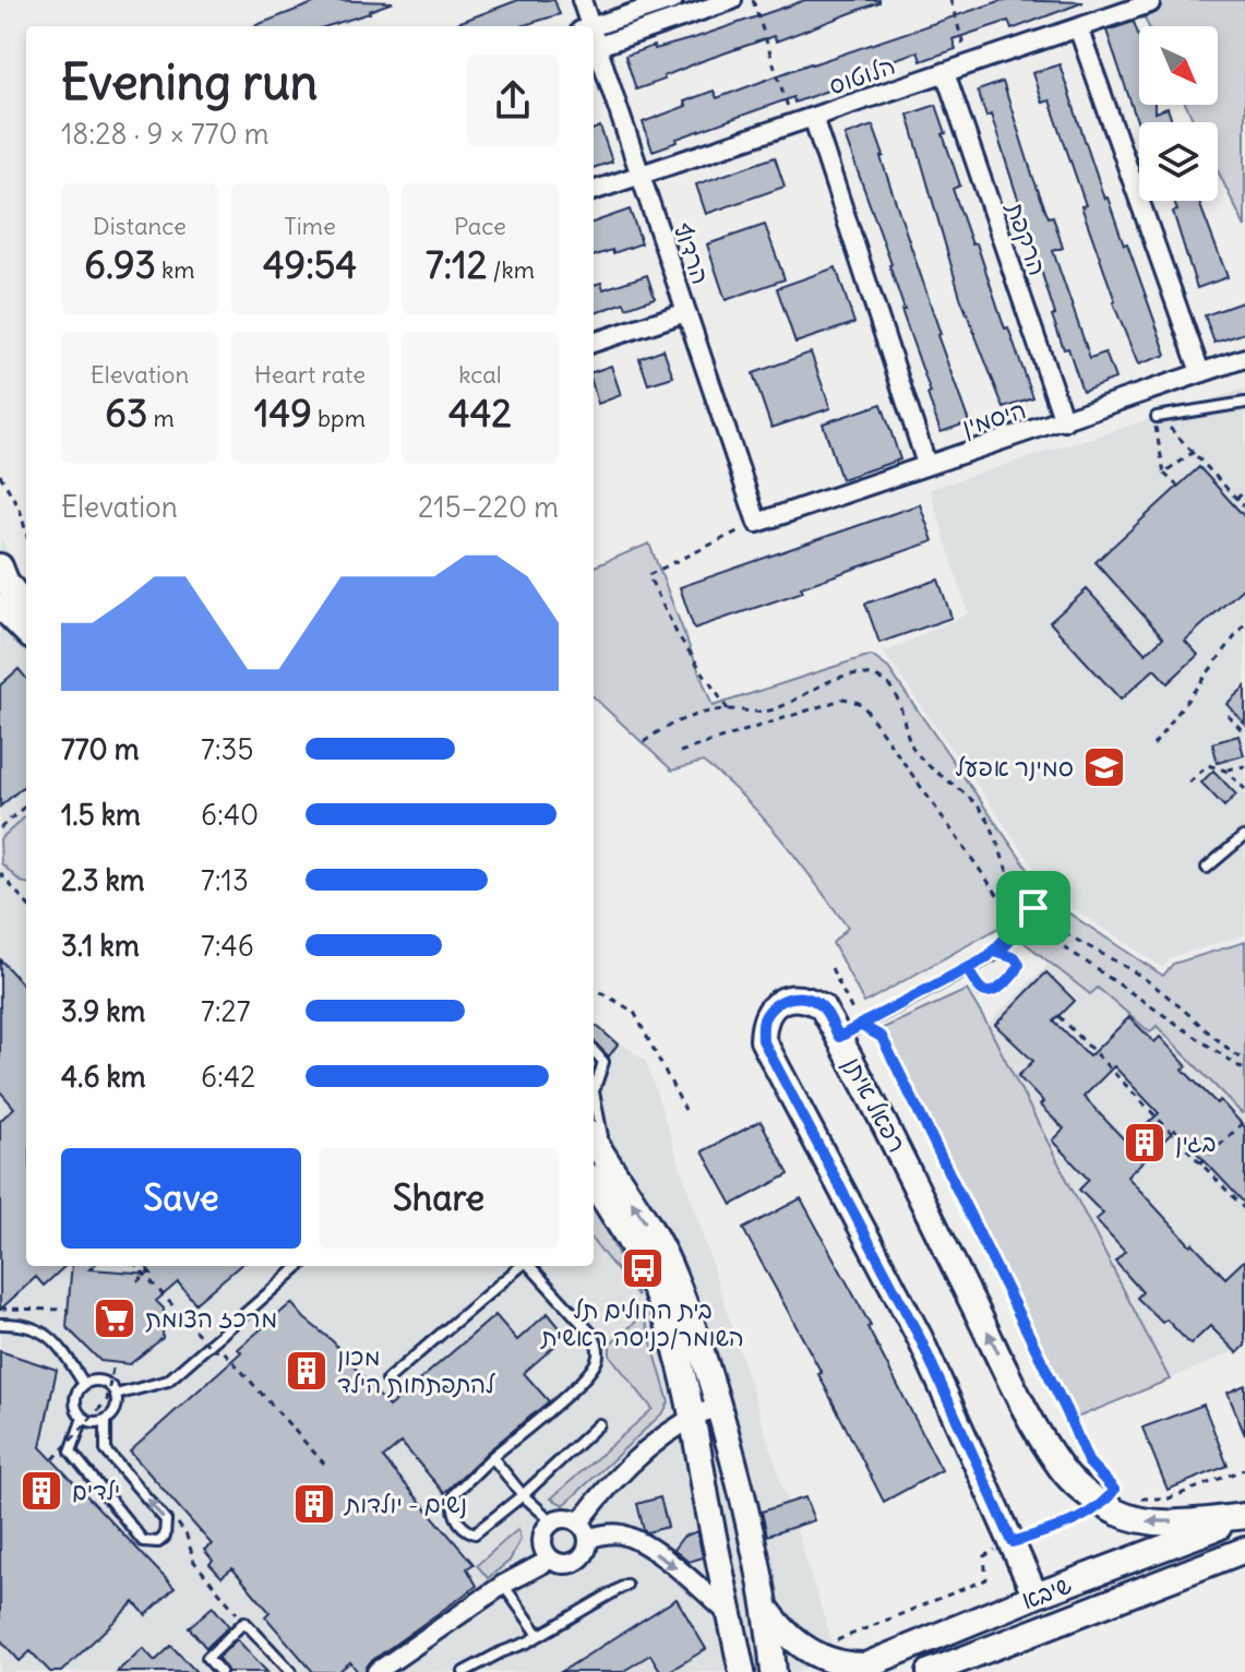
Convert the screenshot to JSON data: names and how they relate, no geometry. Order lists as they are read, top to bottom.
{
  "streets": {
    "main road": ["רפאל איתן", "שיבא"],
    "street": [
      "הלוטוס",
      "הרקפת",
      "הרדוף",
      "היסמין"
    ]
  },
  "crossings": [
    ["הלוטוס", "הרקפת"],
    ["הלוטוס", "הרדוף"],
    ["הרקפת", "היסמין"],
    ["הרדוף", "היסמין"],
    ["רפאל איתן", "שיבא"]
  ],
  "one_way": ["רפאל איתן"],
  "places": {
    "school or university": ["סמינר אפעל"],
    "building": [
      "בגין",
      "מכון להתפתחות הילד",
      "ילדים",
      "נשים - יולדות"
    ],
    "bus stop": ["בית החולים תל השומר/כניסה ראשית"],
    "supermarket": ["מרכז הצומת"]
  },
  "north": "bottom right",
  "page": {
    "heading": ["Evening run", "18:28 · 9 × 770 m"],
    "stats": [
      ["Distance", "6.93 km"],
      ["Time", "49:54"],
      ["Pace", "7:12 /km"],
      ["Elevation", "63 m"],
      ["Heart rate", "149 bpm"],
      ["kcal", "442"]
    ],
    "chart": ["Elevation", "215–220 m"],
    "list": [
      {
        "name": "770 m",
        "note": "7:35"
      },
      {
        "name": "1.5 km",
        "note": "6:40"
      },
      {
        "name": "2.3 km",
        "note": "7:13"
      },
      {
        "name": "3.1 km",
        "note": "7:46"
      },
      {
        "name": "3.9 km",
        "note": "7:27"
      },
      {
        "name": "4.6 km",
        "note": "6:42"
      }
    ],
    "buttons": ["Save", "Share"]
  }
}
